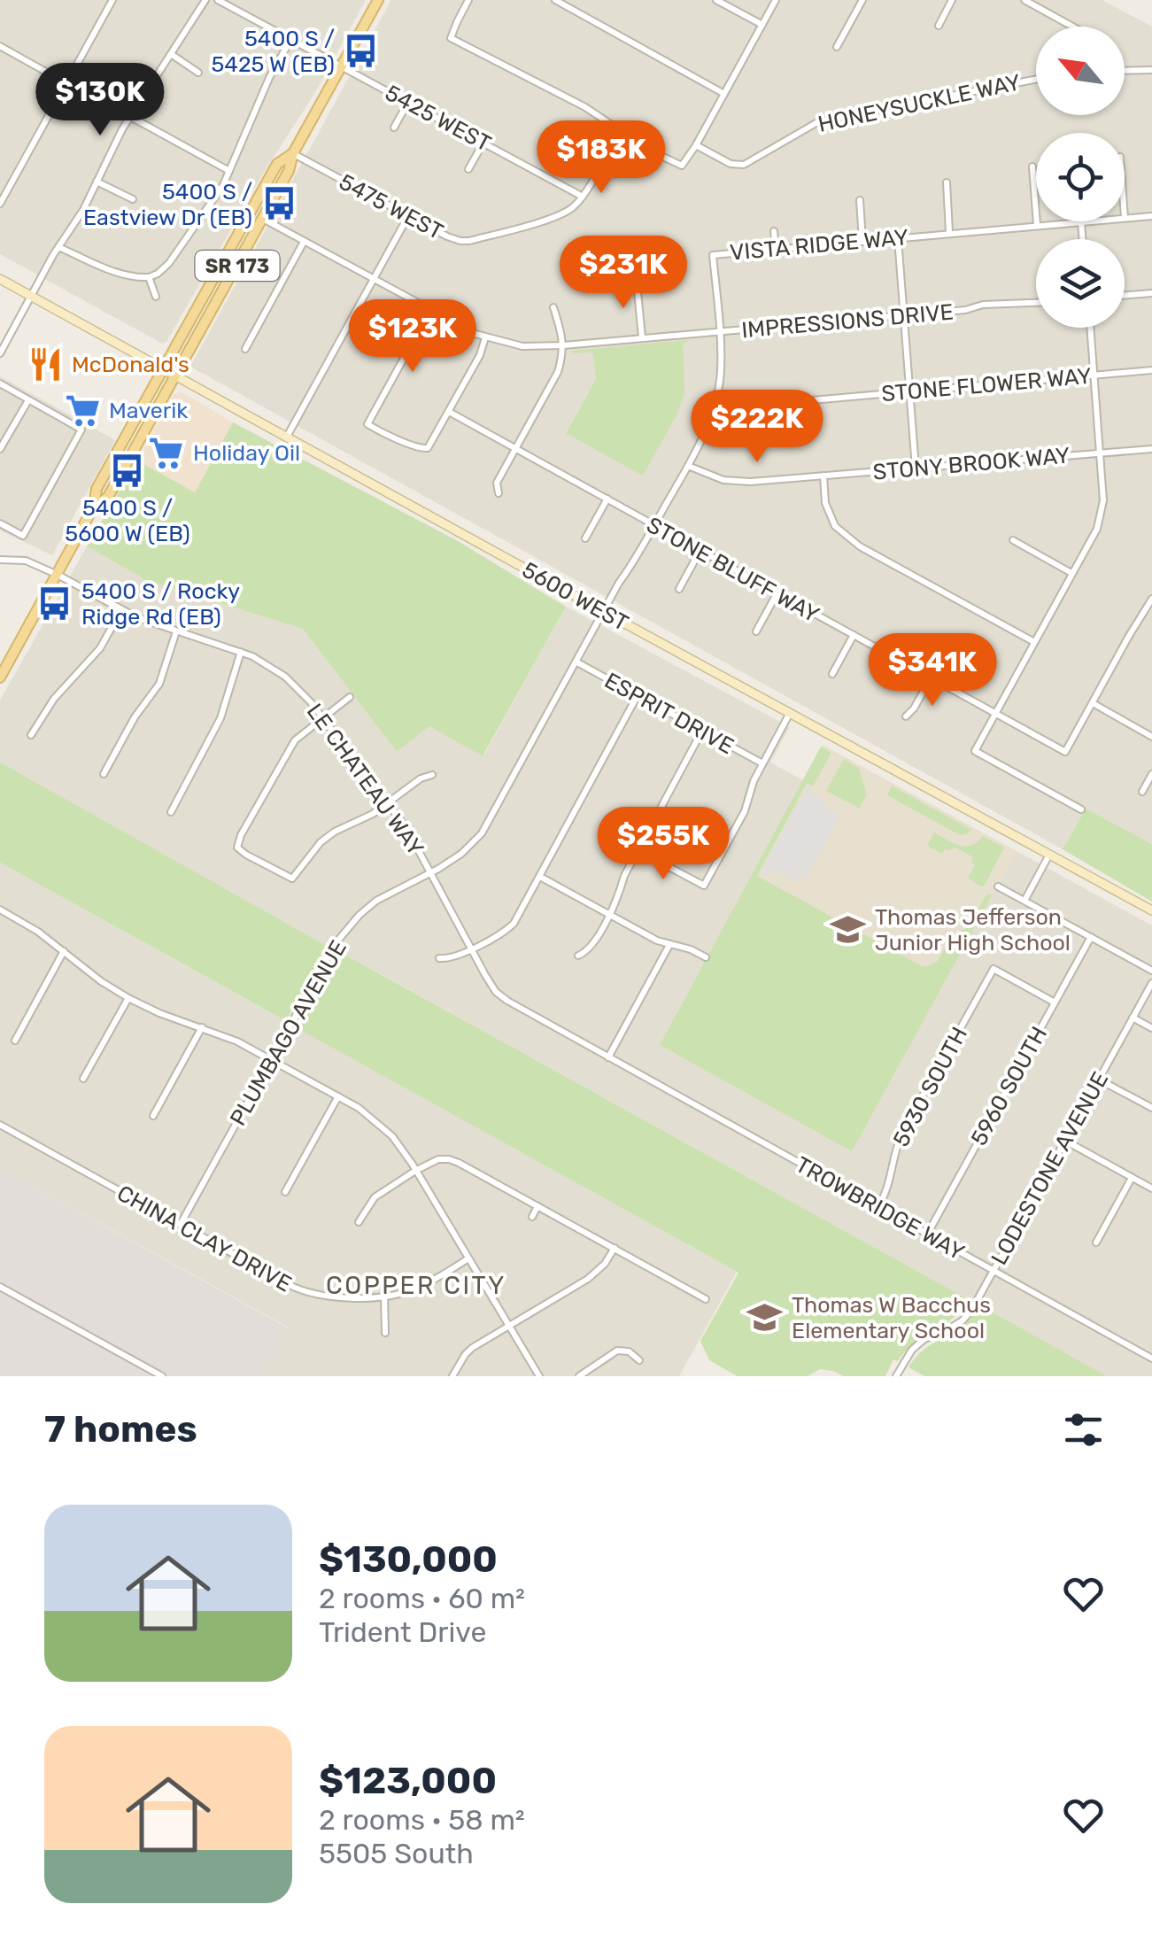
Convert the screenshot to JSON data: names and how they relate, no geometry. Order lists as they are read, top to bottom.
{
  "streets": {
    "main road": ["SR 173", "5600 WEST"],
    "street": [
      "HONEYSUCKLE WAY",
      "5425 WEST",
      "5475 WEST",
      "VISTA RIDGE WAY",
      "IMPRESSIONS DRIVE",
      "STONE FLOWER WAY",
      "STONY BROOK WAY",
      "STONE BLUFF WAY",
      "ESPRIT DRIVE",
      "LE CHATEAU WAY",
      "PLUMBAGO AVENUE",
      "5960 SOUTH",
      "5930 SOUTH",
      "LODESTONE AVENUE",
      "TROWBRIDGE WAY",
      "CHINA CLAY DRIVE"
    ]
  },
  "crossings": [
    ["5425 WEST", "5475 WEST"],
    ["5425 WEST", "SR 173"],
    ["5475 WEST", "SR 173"],
    ["VISTA RIDGE WAY", "IMPRESSIONS DRIVE"],
    ["VISTA RIDGE WAY", "STONE FLOWER WAY"],
    ["VISTA RIDGE WAY", "STONY BROOK WAY"],
    ["VISTA RIDGE WAY", "STONE BLUFF WAY"],
    ["VISTA RIDGE WAY", "5600 WEST"],
    ["VISTA RIDGE WAY", "PLUMBAGO AVENUE"],
    ["SR 173", "IMPRESSIONS DRIVE"],
    ["SR 173", "5600 WEST"],
    ["SR 173", "LE CHATEAU WAY"],
    ["5600 WEST", "PLUMBAGO AVENUE"],
    ["ESPRIT DRIVE", "PLUMBAGO AVENUE"],
    ["LE CHATEAU WAY", "PLUMBAGO AVENUE"],
    ["LE CHATEAU WAY", "TROWBRIDGE WAY"],
    ["PLUMBAGO AVENUE", "CHINA CLAY DRIVE"],
    ["5960 SOUTH", "5930 SOUTH"],
    ["5960 SOUTH", "TROWBRIDGE WAY"],
    ["5930 SOUTH", "TROWBRIDGE WAY"],
    ["LODESTONE AVENUE", "TROWBRIDGE WAY"]
  ],
  "districts": ["COPPER CITY"],
  "places": {
    "bus stop": [
      "5400 S / 5425 W (EB)",
      "5400 S / Eastview Dr (EB)",
      "5400 S / 5600 W (EB)",
      "5400 S / Rocky Ridge Rd (EB)"
    ],
    "restaurant": ["McDonald's"],
    "supermarket": ["Maverik", "Holiday Oil"],
    "school or university": ["Thomas Jefferson Junior High School", "Thomas W Bacchus Elementary School"]
  },
  "north": "top left",
  "page": {
    "price": [
      "$130K",
      "$183K",
      "$231K",
      "$123K",
      "$222K",
      "$341K",
      "$255K"
    ],
    "heading": "7 homes",
    "list": [
      {
        "name": "$130,000",
        "note": "2 rooms · 60 m² · Trident Drive"
      },
      {
        "name": "$123,000",
        "note": "2 rooms · 58 m² · 5505 South"
      }
    ]
  }
}
